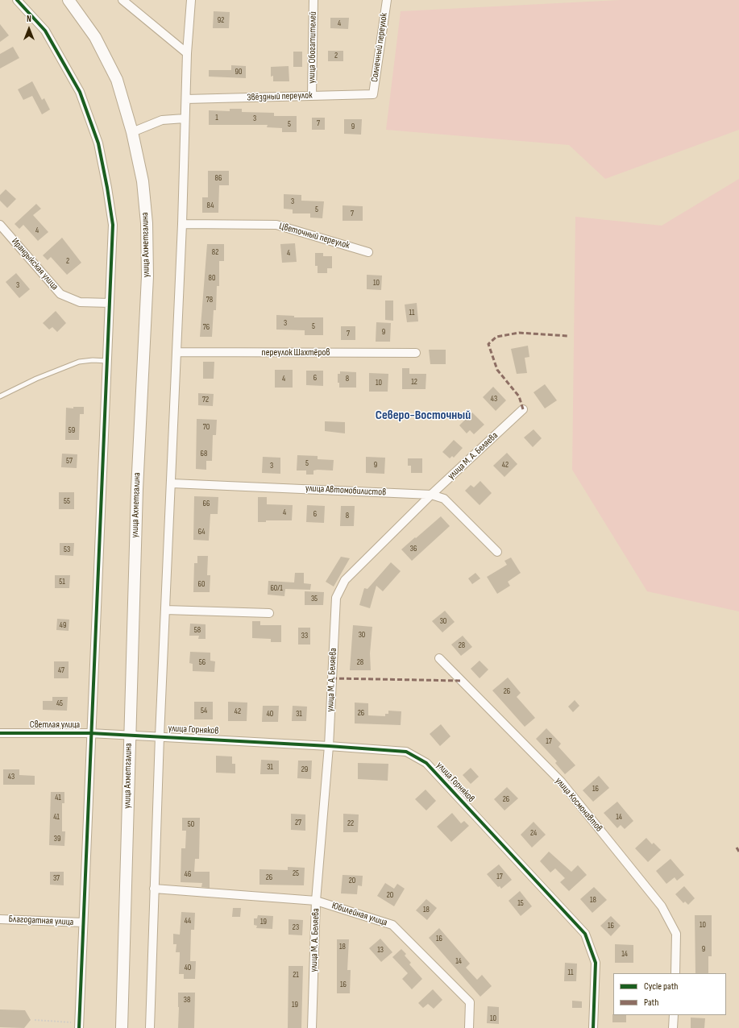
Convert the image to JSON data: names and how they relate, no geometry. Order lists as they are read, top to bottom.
{
  "streets": {
    "main road": ["улица Ахметгалина"],
    "street": [
      "улица Обогатителей",
      "Солнечный переулок",
      "Звёздный переулок",
      "Цветочный переулок",
      "Ирандыкская улица",
      "переулок Шахтёров",
      "улица М. А. Беляева",
      "улица Автомобилистов",
      "Светлая улица",
      "улица Горняков",
      "улица Космонавтов",
      "Юбилейная улица",
      "Благодатная улица"
    ]
  },
  "crossings": [
    ["улица Обогатителей", "Звёздный переулок"],
    ["Солнечный переулок", "Звёздный переулок"],
    ["улица Ахметгалина", "Светлая улица"],
    ["улица Ахметгалина", "улица Горняков"],
    ["улица М. А. Беляева", "улица Автомобилистов"],
    ["улица М. А. Беляева", "улица Горняков"],
    ["улица М. А. Беляева", "Юбилейная улица"],
    ["Светлая улица", "улица Горняков"]
  ],
  "districts": ["Северо-Восточный"],
  "house_numbers": [
    "92",
    "4",
    "2",
    "90",
    "1",
    "3",
    "7",
    "5",
    "9",
    "86",
    "3",
    "84",
    "5",
    "7",
    "4",
    "82",
    "4",
    "2",
    "80",
    "10",
    "3",
    "78",
    "11",
    "3",
    "5",
    "76",
    "9",
    "7",
    "6",
    "4",
    "8",
    "12",
    "10",
    "43",
    "72",
    "70",
    "59",
    "68",
    "57",
    "5",
    "9",
    "42",
    "3",
    "55",
    "66",
    "4",
    "6",
    "8",
    "64",
    "36",
    "53",
    "51",
    "60",
    "60/1",
    "35",
    "30",
    "49",
    "58",
    "30",
    "33",
    "28",
    "56",
    "28",
    "47",
    "26",
    "45",
    "54",
    "42",
    "26",
    "40",
    "31",
    "17",
    "31",
    "29",
    "43",
    "16",
    "41",
    "26",
    "41",
    "14",
    "27",
    "22",
    "50",
    "24",
    "39",
    "25",
    "46",
    "17",
    "26",
    "37",
    "20",
    "20",
    "18",
    "15",
    "18",
    "44",
    "19",
    "10",
    "16",
    "23",
    "16",
    "18",
    "9",
    "13",
    "14",
    "14",
    "40",
    "11",
    "21",
    "16",
    "38",
    "19",
    "10"
  ],
  "legend": ["Cycle path", "Path"],
  "north": "top"
}
